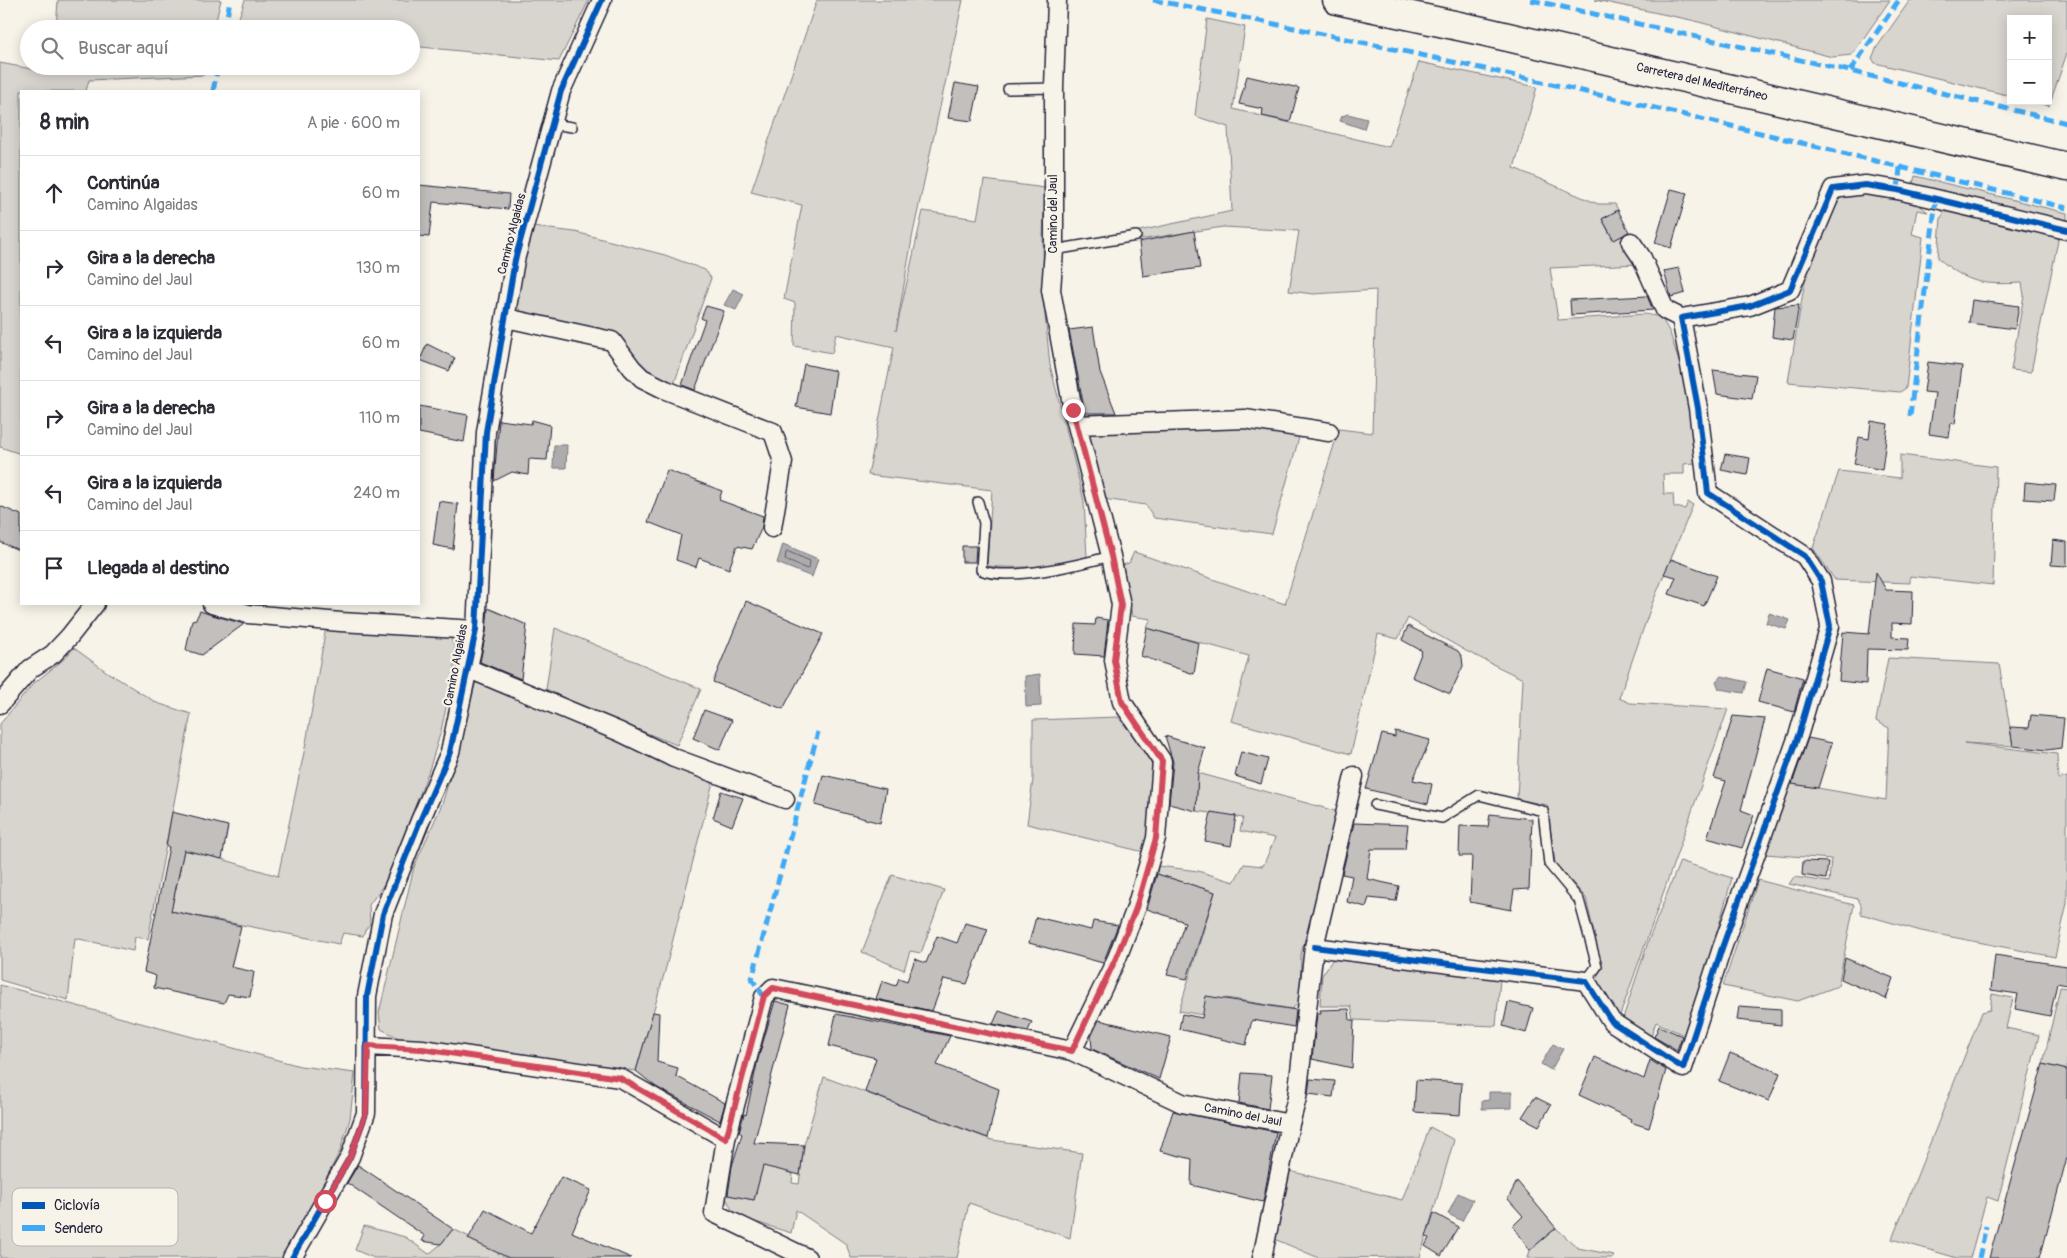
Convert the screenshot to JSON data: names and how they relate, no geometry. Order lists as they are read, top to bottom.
{
  "streets": {
    "highway": ["Carretera del Mediterráneo"],
    "street": ["Camino del Jaul", "Camino Algaidas"]
  },
  "legend": ["Ciclovía", "Sendero"],
  "page": {
    "map_buttons": ["+", "−"],
    "search": "Buscar aquí",
    "heading": ["8 min", "A pie · 600 m"],
    "list": [
      ["Continúa", "Camino Algaidas", "60 m"],
      ["Gira a la derecha", "Camino del Jaul", "130 m"],
      ["Gira a la izquierda", "Camino del Jaul", "60 m"],
      ["Gira a la derecha", "Camino del Jaul", "110 m"],
      ["Gira a la izquierda", "Camino del Jaul", "240 m"],
      "Llegada al destino"
    ]
  }
}
